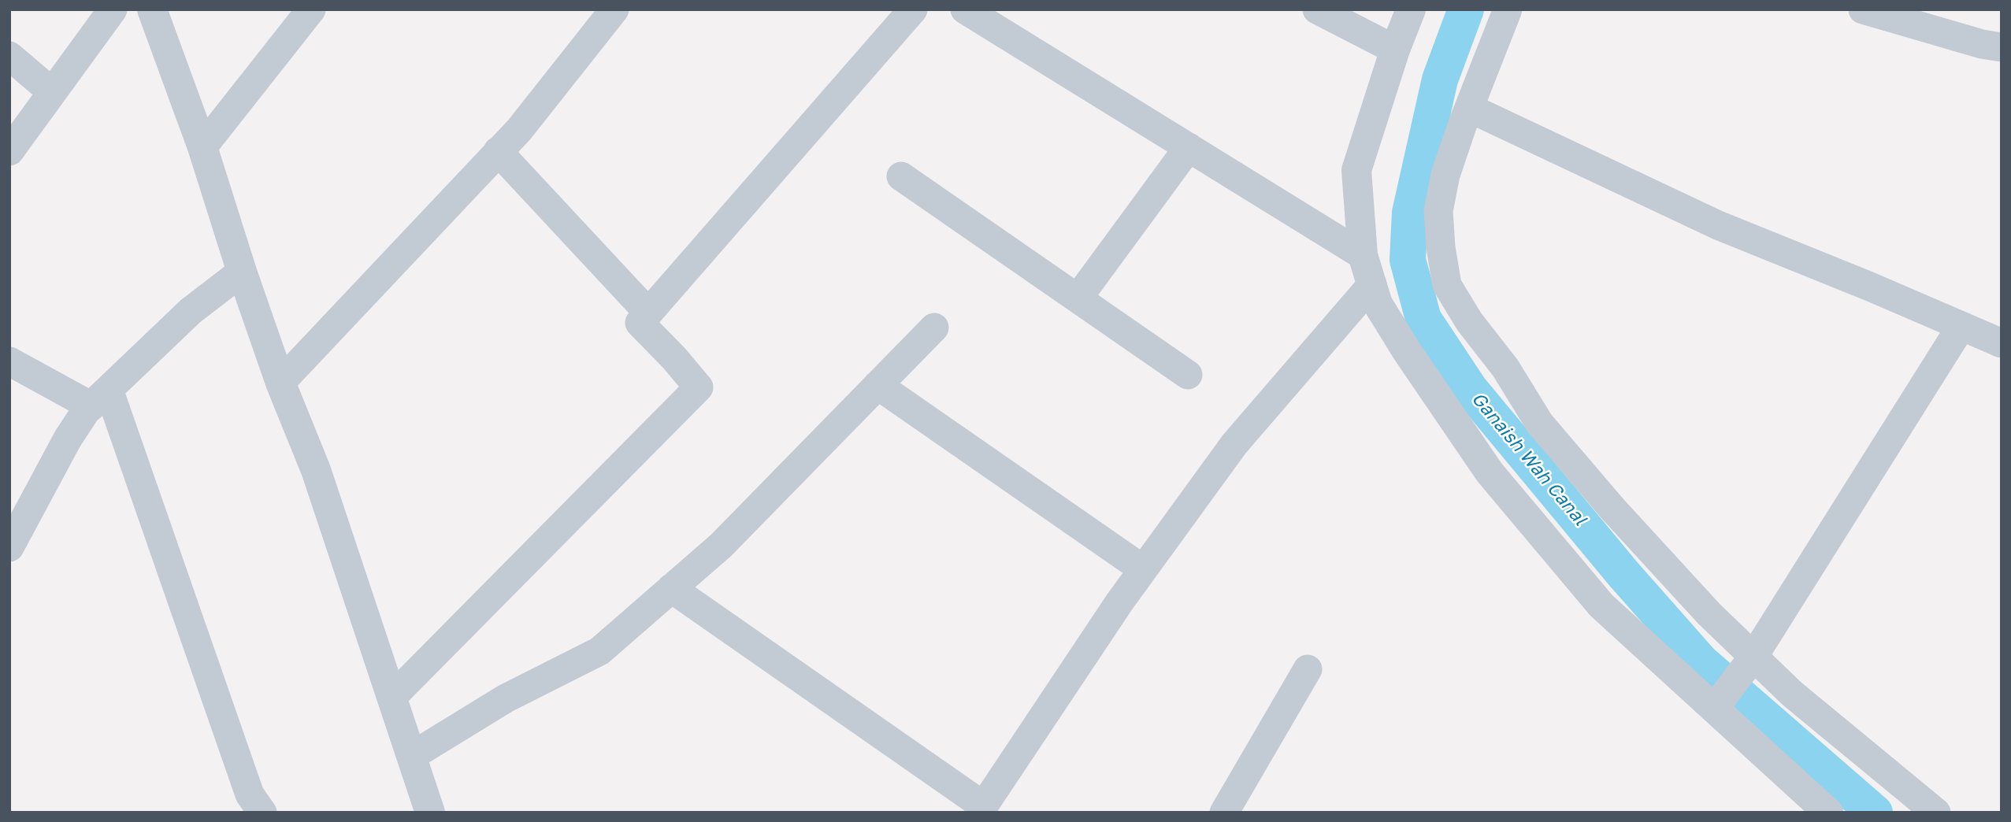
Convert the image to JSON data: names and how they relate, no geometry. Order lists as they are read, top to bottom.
{
  "water": ["Ganaish Wah Canal"]
}
